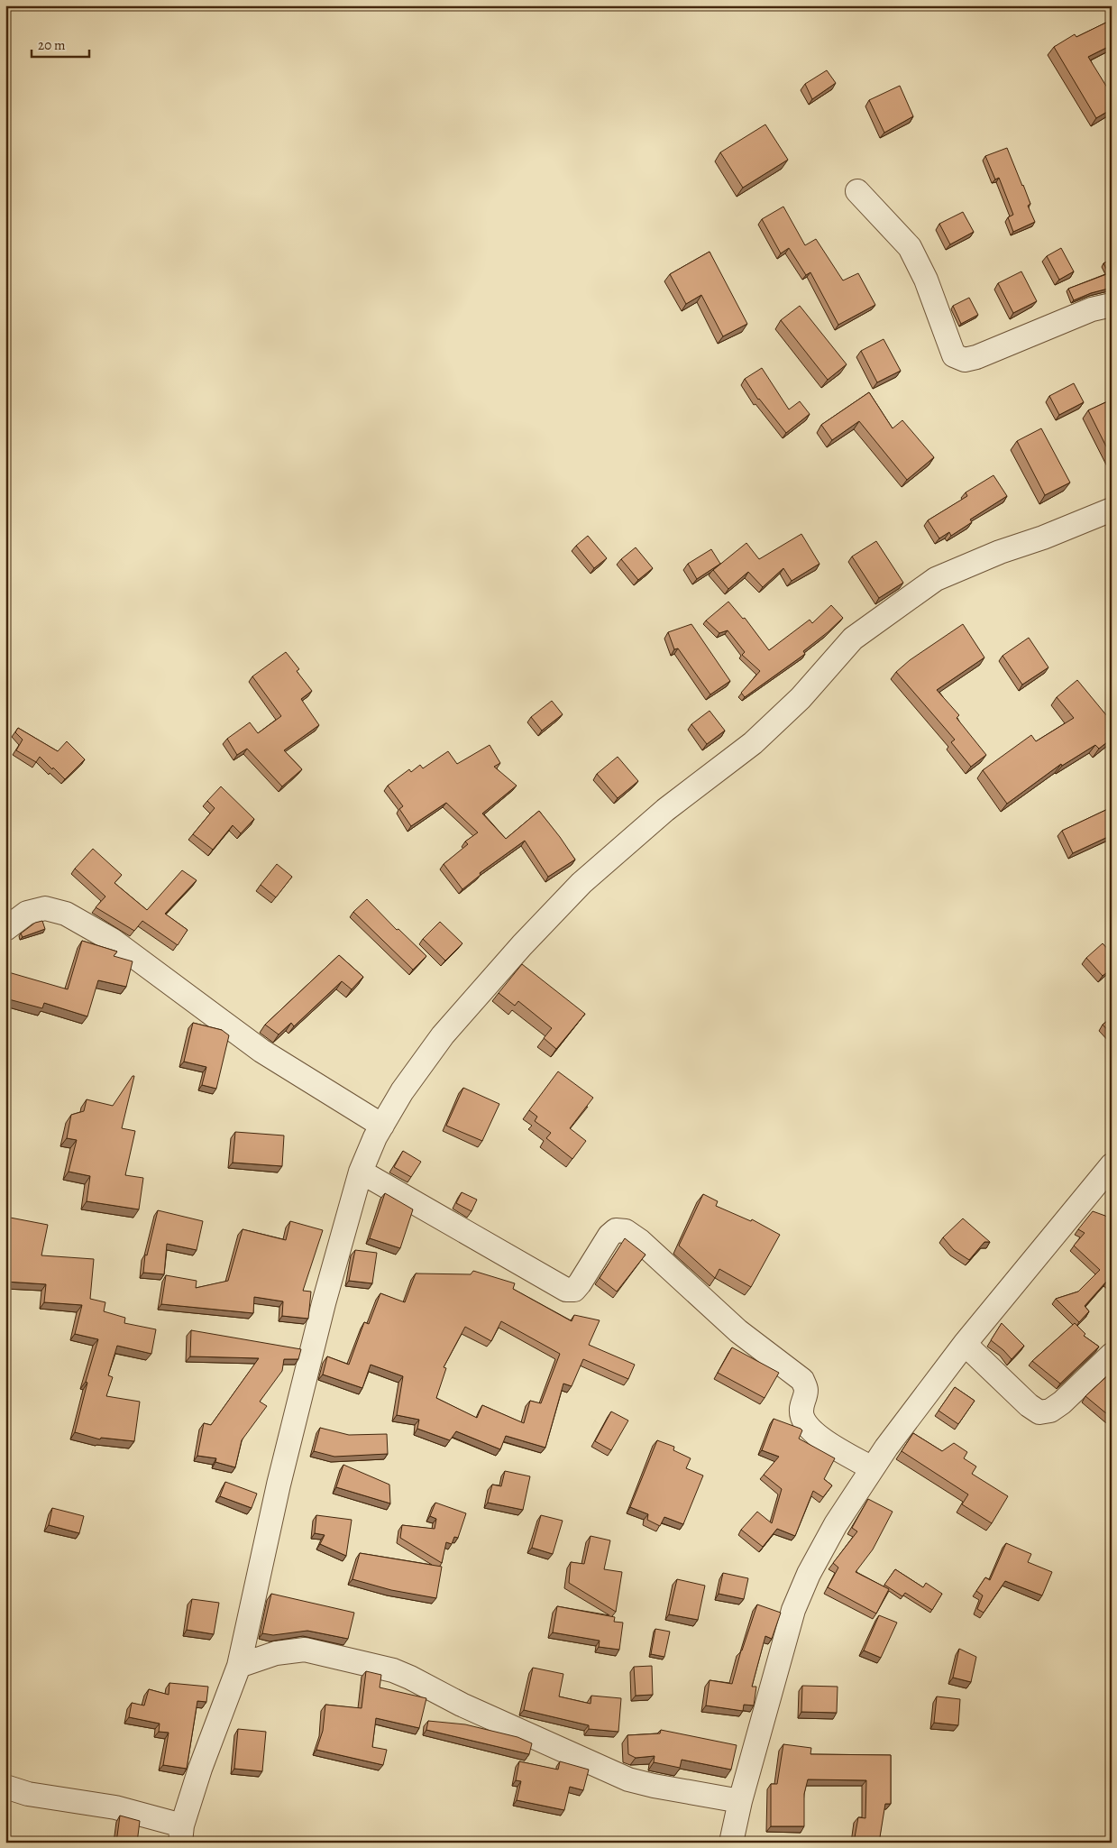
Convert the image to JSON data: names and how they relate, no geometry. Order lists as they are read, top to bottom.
{
  "scale_bar": "20 m"
}
